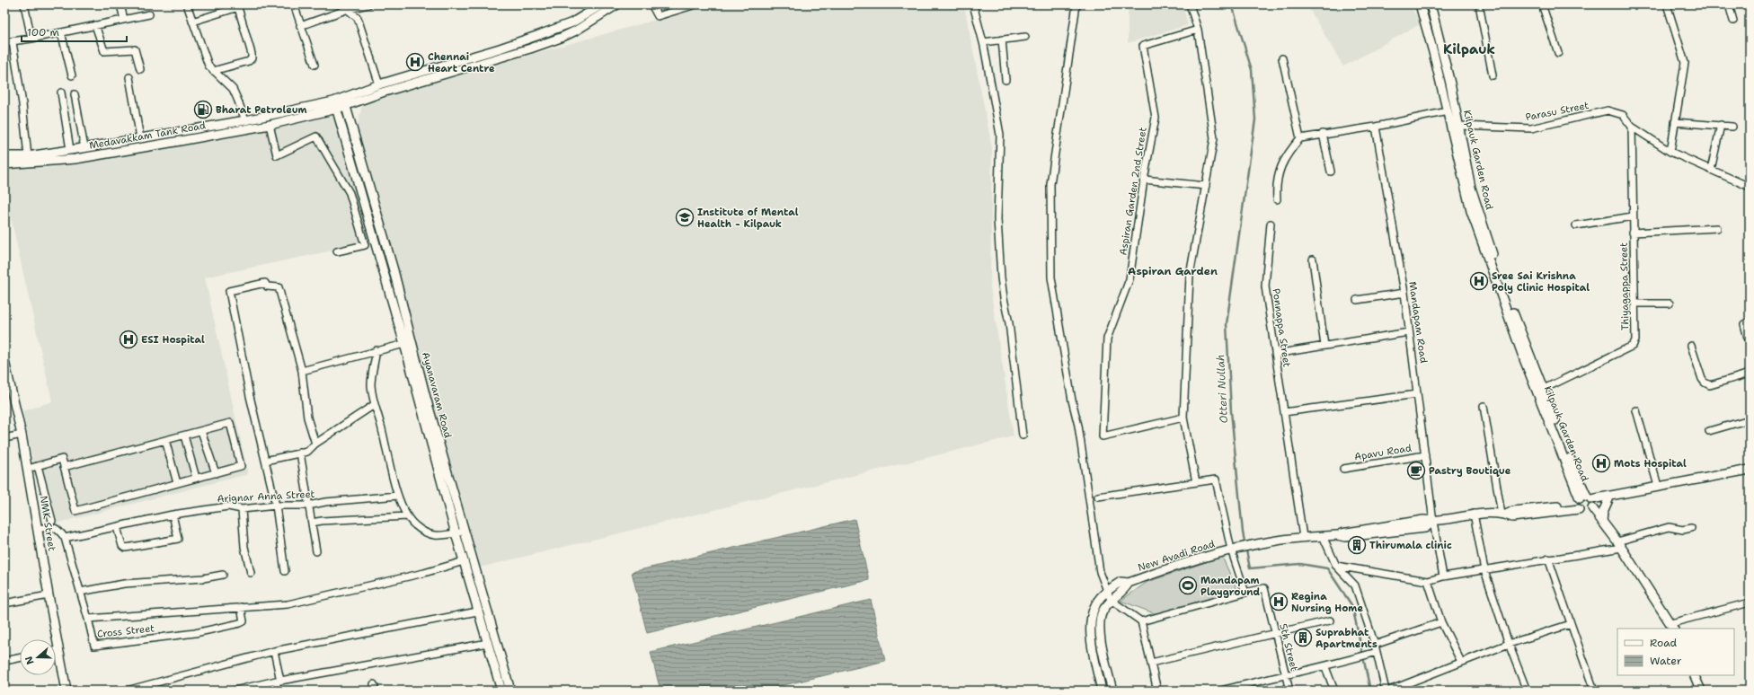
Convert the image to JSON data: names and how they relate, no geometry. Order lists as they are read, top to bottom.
{
  "streets": {
    "main road": [
      "Medavakkam Tank Road",
      "Kilpauk Garden Road",
      "Ayanavaram Road",
      "NMK Street",
      "New Avadi Road"
    ],
    "street": [
      "Parasu Street",
      "Aspiran Garden 2nd Street",
      "Thiyagappa Street",
      "Mandapam Road",
      "Ponnappa Street",
      "Apavu Road",
      "Arignar Anna Street",
      "Cross Street",
      "5th Street"
    ]
  },
  "crossings": [
    ["Parasu Street", "Kilpauk Garden Road"],
    ["Parasu Street", "Thiyagappa Street"],
    ["Medavakkam Tank Road", "Ayanavaram Road"],
    ["Kilpauk Garden Road", "Thiyagappa Street"],
    ["Mandapam Road", "Apavu Road"],
    ["Ponnappa Street", "New Avadi Road"],
    ["Arignar Anna Street", "Cross Street"]
  ],
  "districts": ["Kilpauk", "Aspiran Garden"],
  "water": ["Otteri Nullah"],
  "places": {
    "hospital": [
      "Chennai Heart Centre",
      "Sree Sai Krishna Poly Clinic Hospital",
      "ESI Hospital",
      "Mots Hospital",
      "Regina Nursing Home"
    ],
    "fuel station": ["Bharat Petroleum"],
    "school or university": ["Institute of Mental Health - Kilpauk"],
    "cafe": ["Pastry Boutique"],
    "building": ["Thirumala clinic", "Suprabhat Apartments"],
    "sports": ["Mandapam Playground"]
  },
  "legend": ["Road", "Water"],
  "scale_bar": "100 m",
  "north": "left"
}
